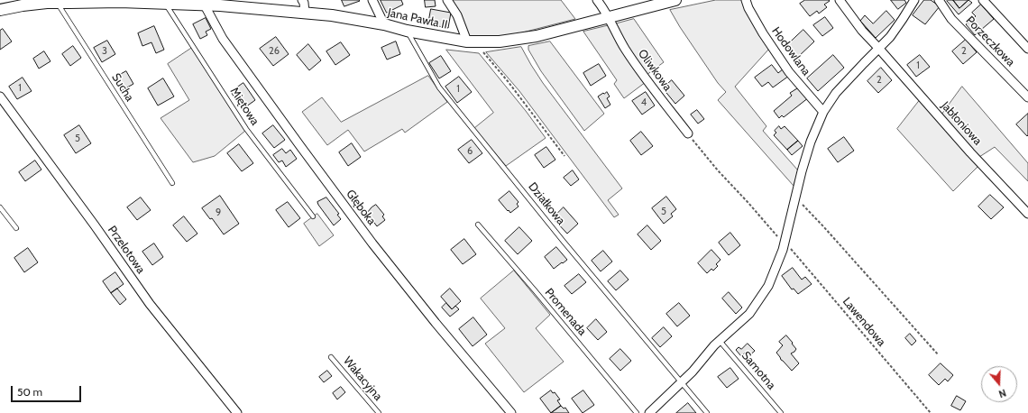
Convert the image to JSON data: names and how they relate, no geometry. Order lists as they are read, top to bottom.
{
  "streets": {
    "street": [
      "Jana Pawła II",
      "Porzeczkowa",
      "Hodowlana",
      "Oliwkowa",
      "Jabłoniowa",
      "Głęboka",
      "Przelotowa"
    ],
    "lane": [
      "Sucha",
      "Miętowa",
      "Działkowa",
      "Promenada",
      "Samotna",
      "Wakacyjna"
    ],
    "path": ["Lawendowa"]
  },
  "crossings": [
    ["Jana Pawła II", "Oliwkowa"],
    ["Jana Pawła II", "Sucha"],
    ["Jana Pawła II", "Miętowa"],
    ["Jana Pawła II", "Działkowa"],
    ["Jana Pawła II", "Głęboka"],
    ["Oliwkowa", "Lawendowa"]
  ],
  "house_numbers": [
    "3",
    "26",
    "2",
    "1",
    "2",
    "1",
    "1",
    "4",
    "5",
    "6",
    "5",
    "9"
  ],
  "scale_bar": "50 m",
  "north": "bottom"
}
